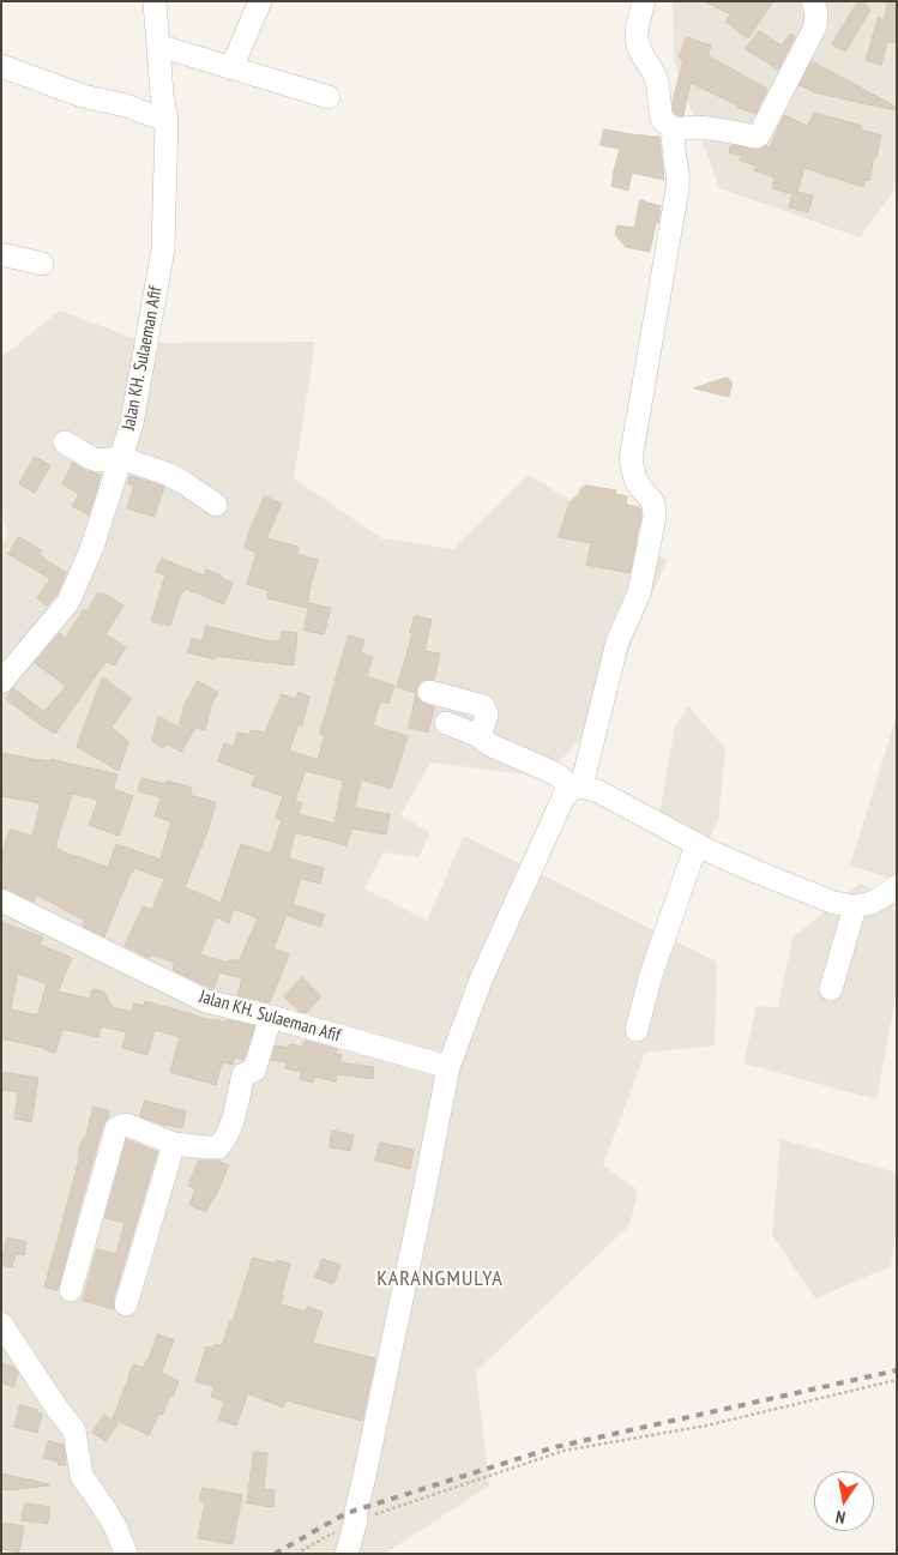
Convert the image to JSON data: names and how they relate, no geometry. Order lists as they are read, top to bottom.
{
  "streets": {
    "street": ["Jalan KH. Sulaeman Afif"]
  },
  "districts": ["KARANGMULYA"],
  "north": "bottom"
}
